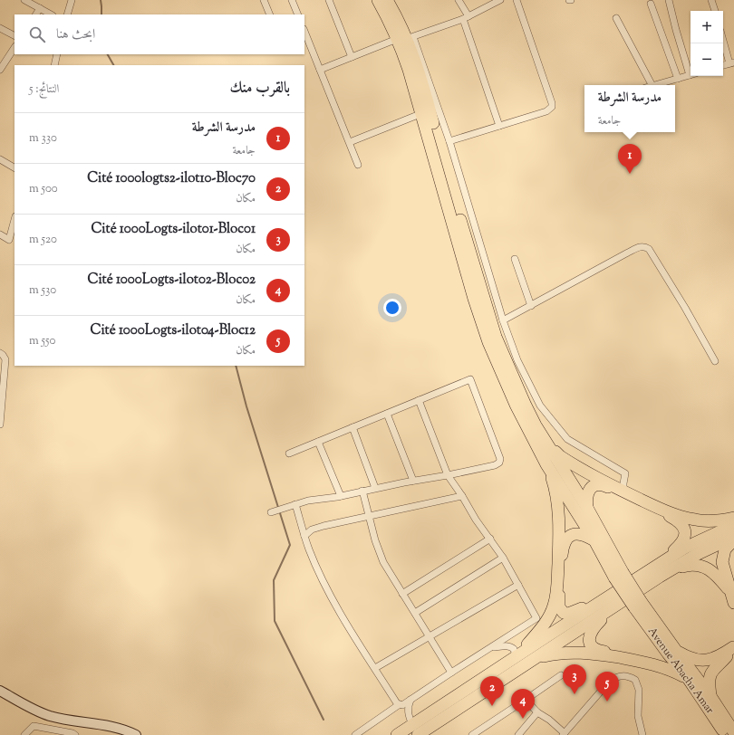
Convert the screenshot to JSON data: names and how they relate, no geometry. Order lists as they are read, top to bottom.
{
  "streets": {
    "highway": ["Avenue Abacha Amar"]
  },
  "page": {
    "map_buttons": ["+", "−"],
    "search": "ابحث هنا",
    "heading": ["بالقرب منك", "النتائج: 5"],
    "popup": ["مدرسة الشرطة", "جامعة"],
    "list": [
      {
        "mark": "1",
        "name": "مدرسة الشرطة",
        "note": "جامعة",
        "value": "330 m"
      },
      {
        "mark": "2",
        "name": "Cité 1000logts2-ilot10-Bloc70",
        "note": "مكان",
        "value": "500 m"
      },
      {
        "mark": "3",
        "name": "Cité 1000Logts-ilot01-Bloc01",
        "note": "مكان",
        "value": "520 m"
      },
      {
        "mark": "4",
        "name": "Cité 1000Logts-ilot02-Bloc02",
        "note": "مكان",
        "value": "530 m"
      },
      {
        "mark": "5",
        "name": "Cité 1000Logts-ilot04-Bloc12",
        "note": "مكان",
        "value": "550 m"
      }
    ],
    "pins": [
      "1",
      "3",
      "5",
      "2",
      "4"
    ]
  }
}
